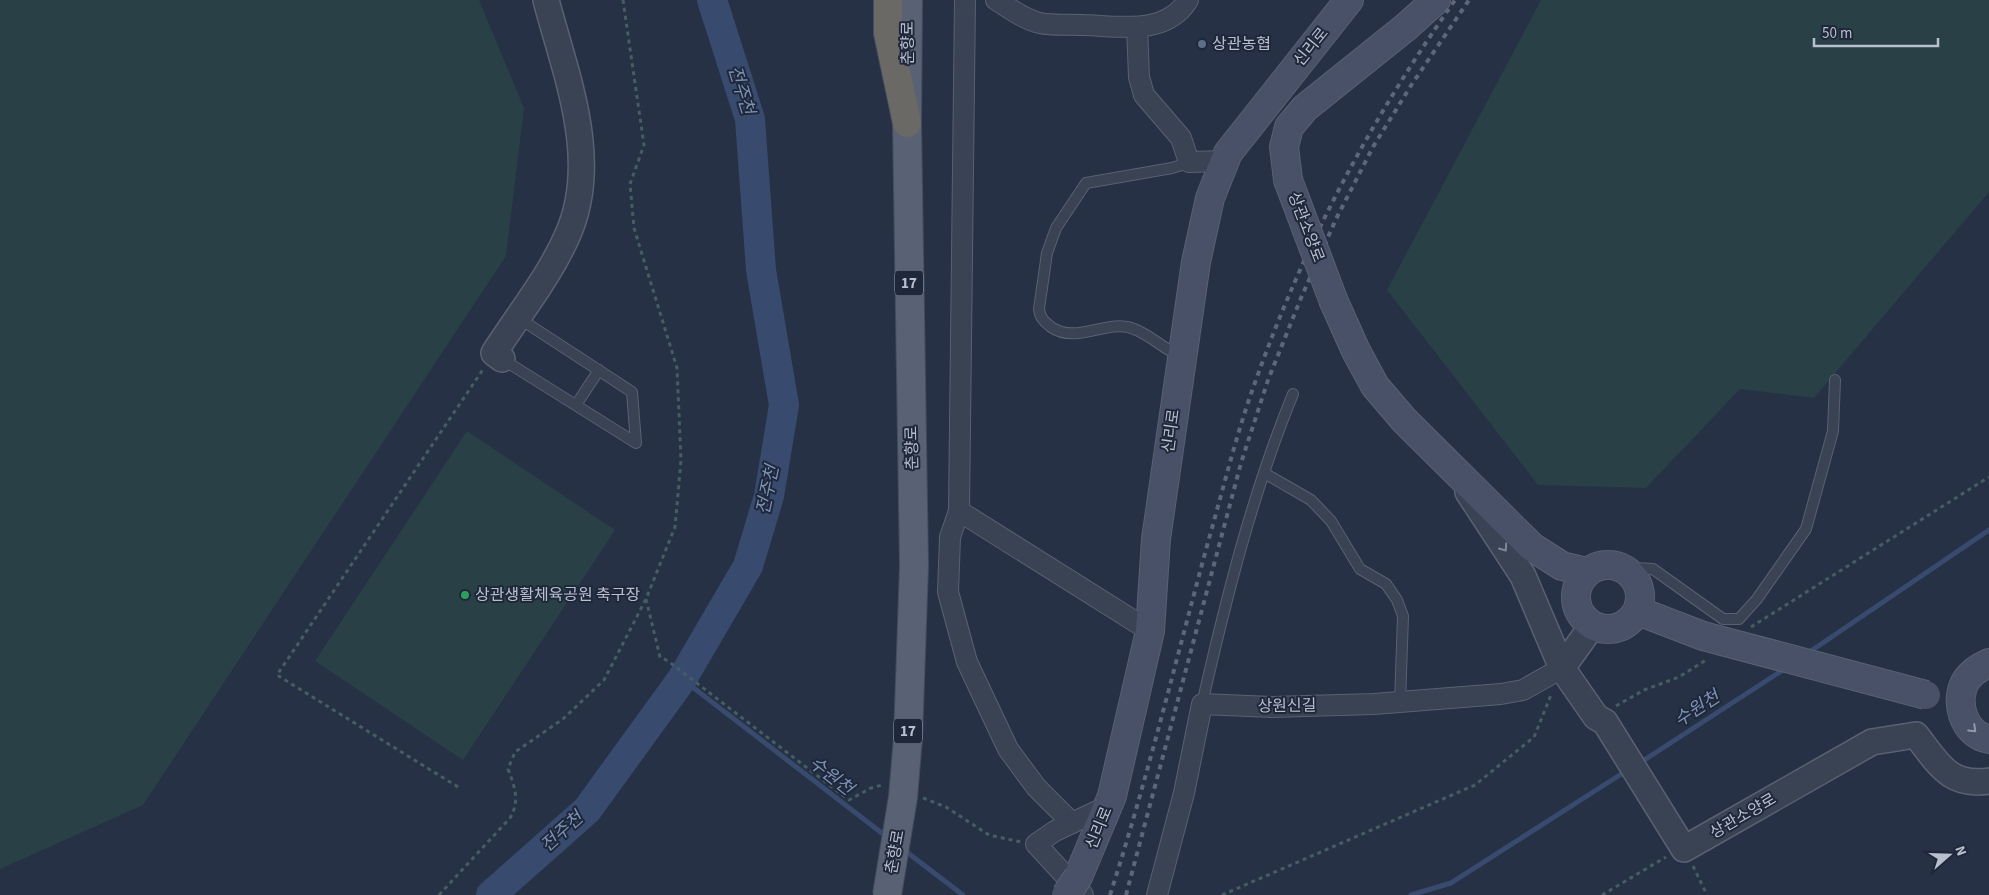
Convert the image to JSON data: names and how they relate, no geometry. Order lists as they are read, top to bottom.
{
  "streets": {
    "main road": [
      "춘향로",
      "신리로",
      "상관소양로",
      "17"
    ],
    "street": ["상원신길"]
  },
  "crossings": [
    ["상관소양로", "상원신길"]
  ],
  "water": ["전주천", "수원천"],
  "places": ["상관농협", "상관생활체육공원 축구장"],
  "scale_bar": "50 m",
  "north": "right"
}
